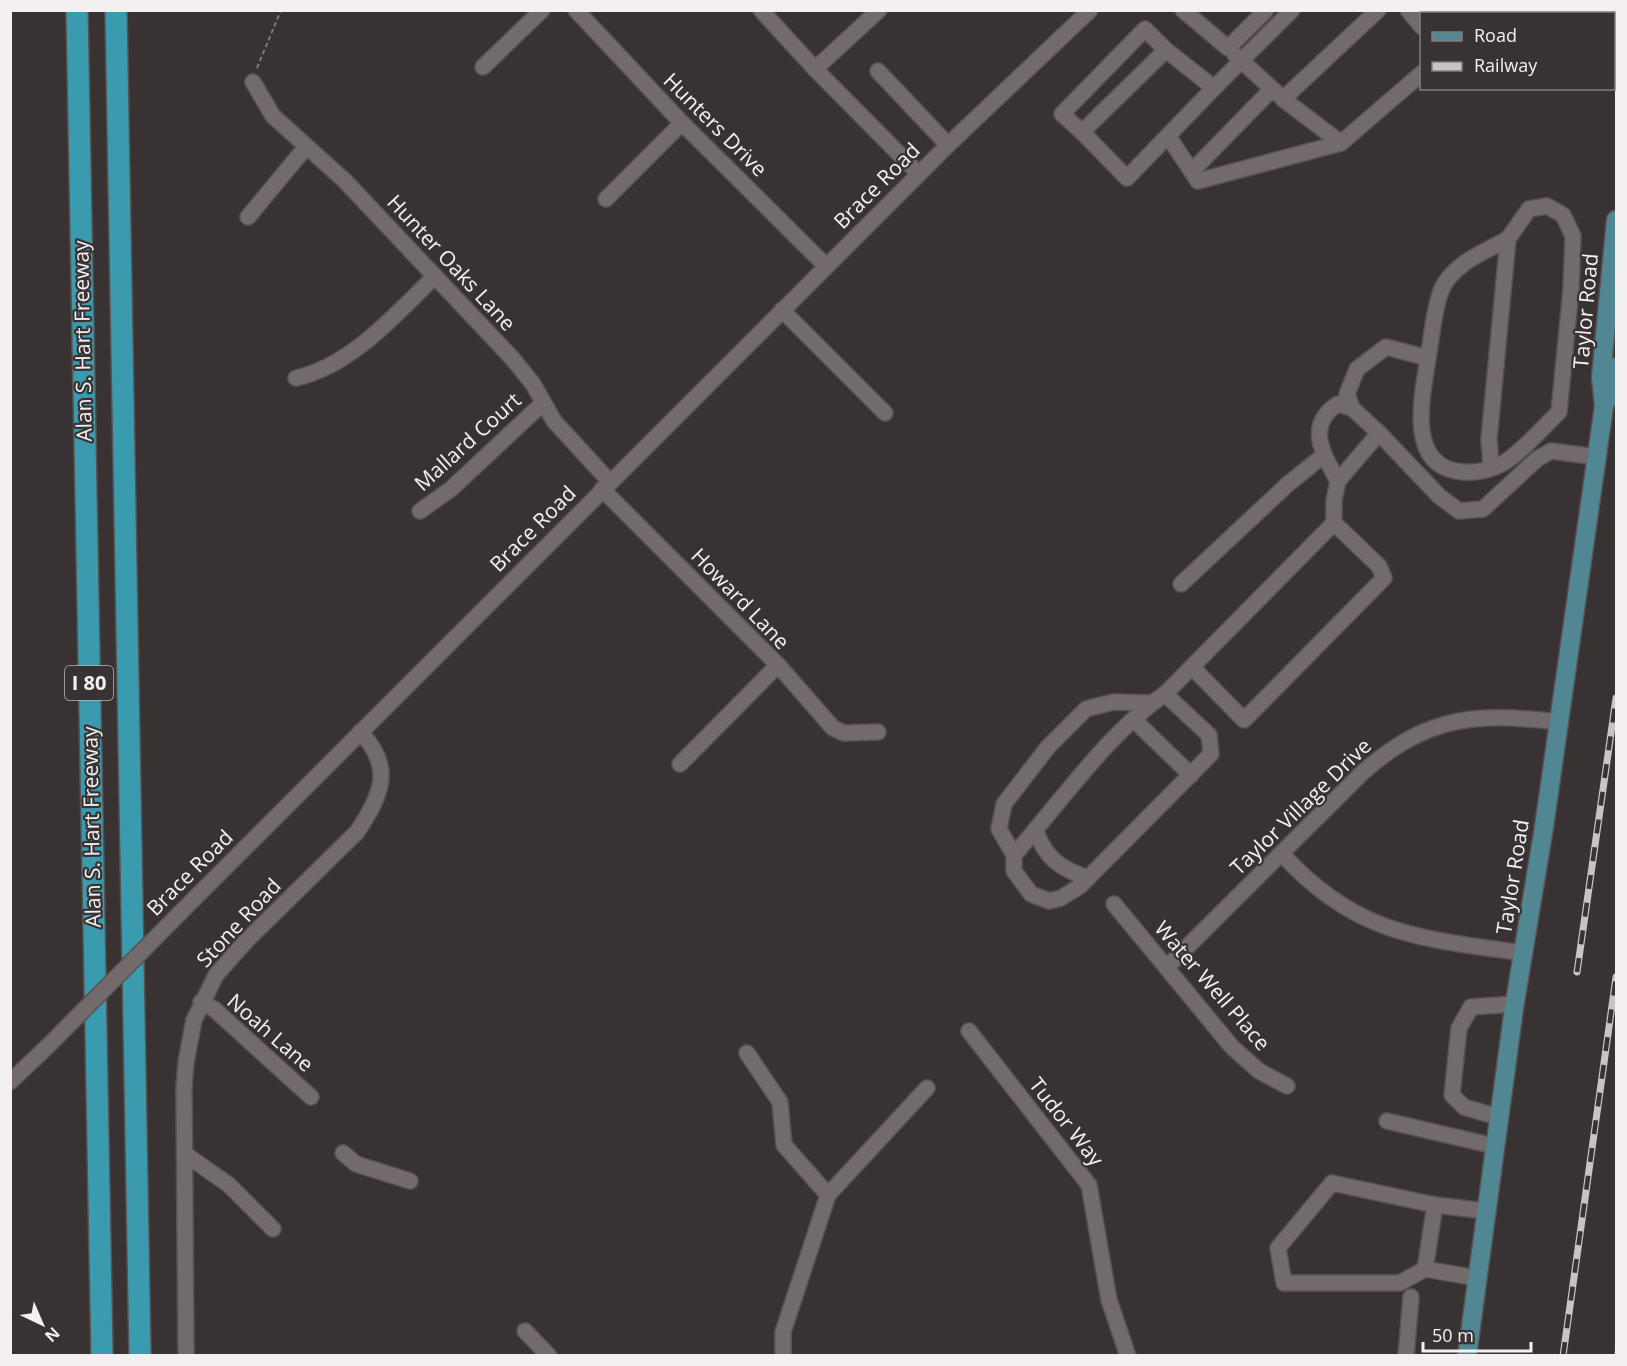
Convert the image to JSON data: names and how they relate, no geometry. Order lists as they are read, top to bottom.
{
  "streets": {
    "highway": ["Alan S. Hart Freeway", "I 80"],
    "main road": ["Taylor Road"],
    "street": [
      "Hunters Drive",
      "Brace Road",
      "Hunter Oaks Lane",
      "Mallard Court",
      "Howard Lane",
      "Taylor Village Drive",
      "Stone Road",
      "Water Well Place",
      "Noah Lane",
      "Tudor Way"
    ]
  },
  "crossings": [
    ["Hunters Drive", "Brace Road"],
    ["Brace Road", "Hunter Oaks Lane"],
    ["Brace Road", "Howard Lane"],
    ["Brace Road", "Stone Road"],
    ["Hunter Oaks Lane", "Mallard Court"],
    ["Hunter Oaks Lane", "Howard Lane"],
    ["Taylor Road", "Taylor Village Drive"],
    ["Taylor Village Drive", "Water Well Place"],
    ["Stone Road", "Noah Lane"]
  ],
  "legend": ["Road", "Railway"],
  "scale_bar": "50 m",
  "north": "bottom right"
}
